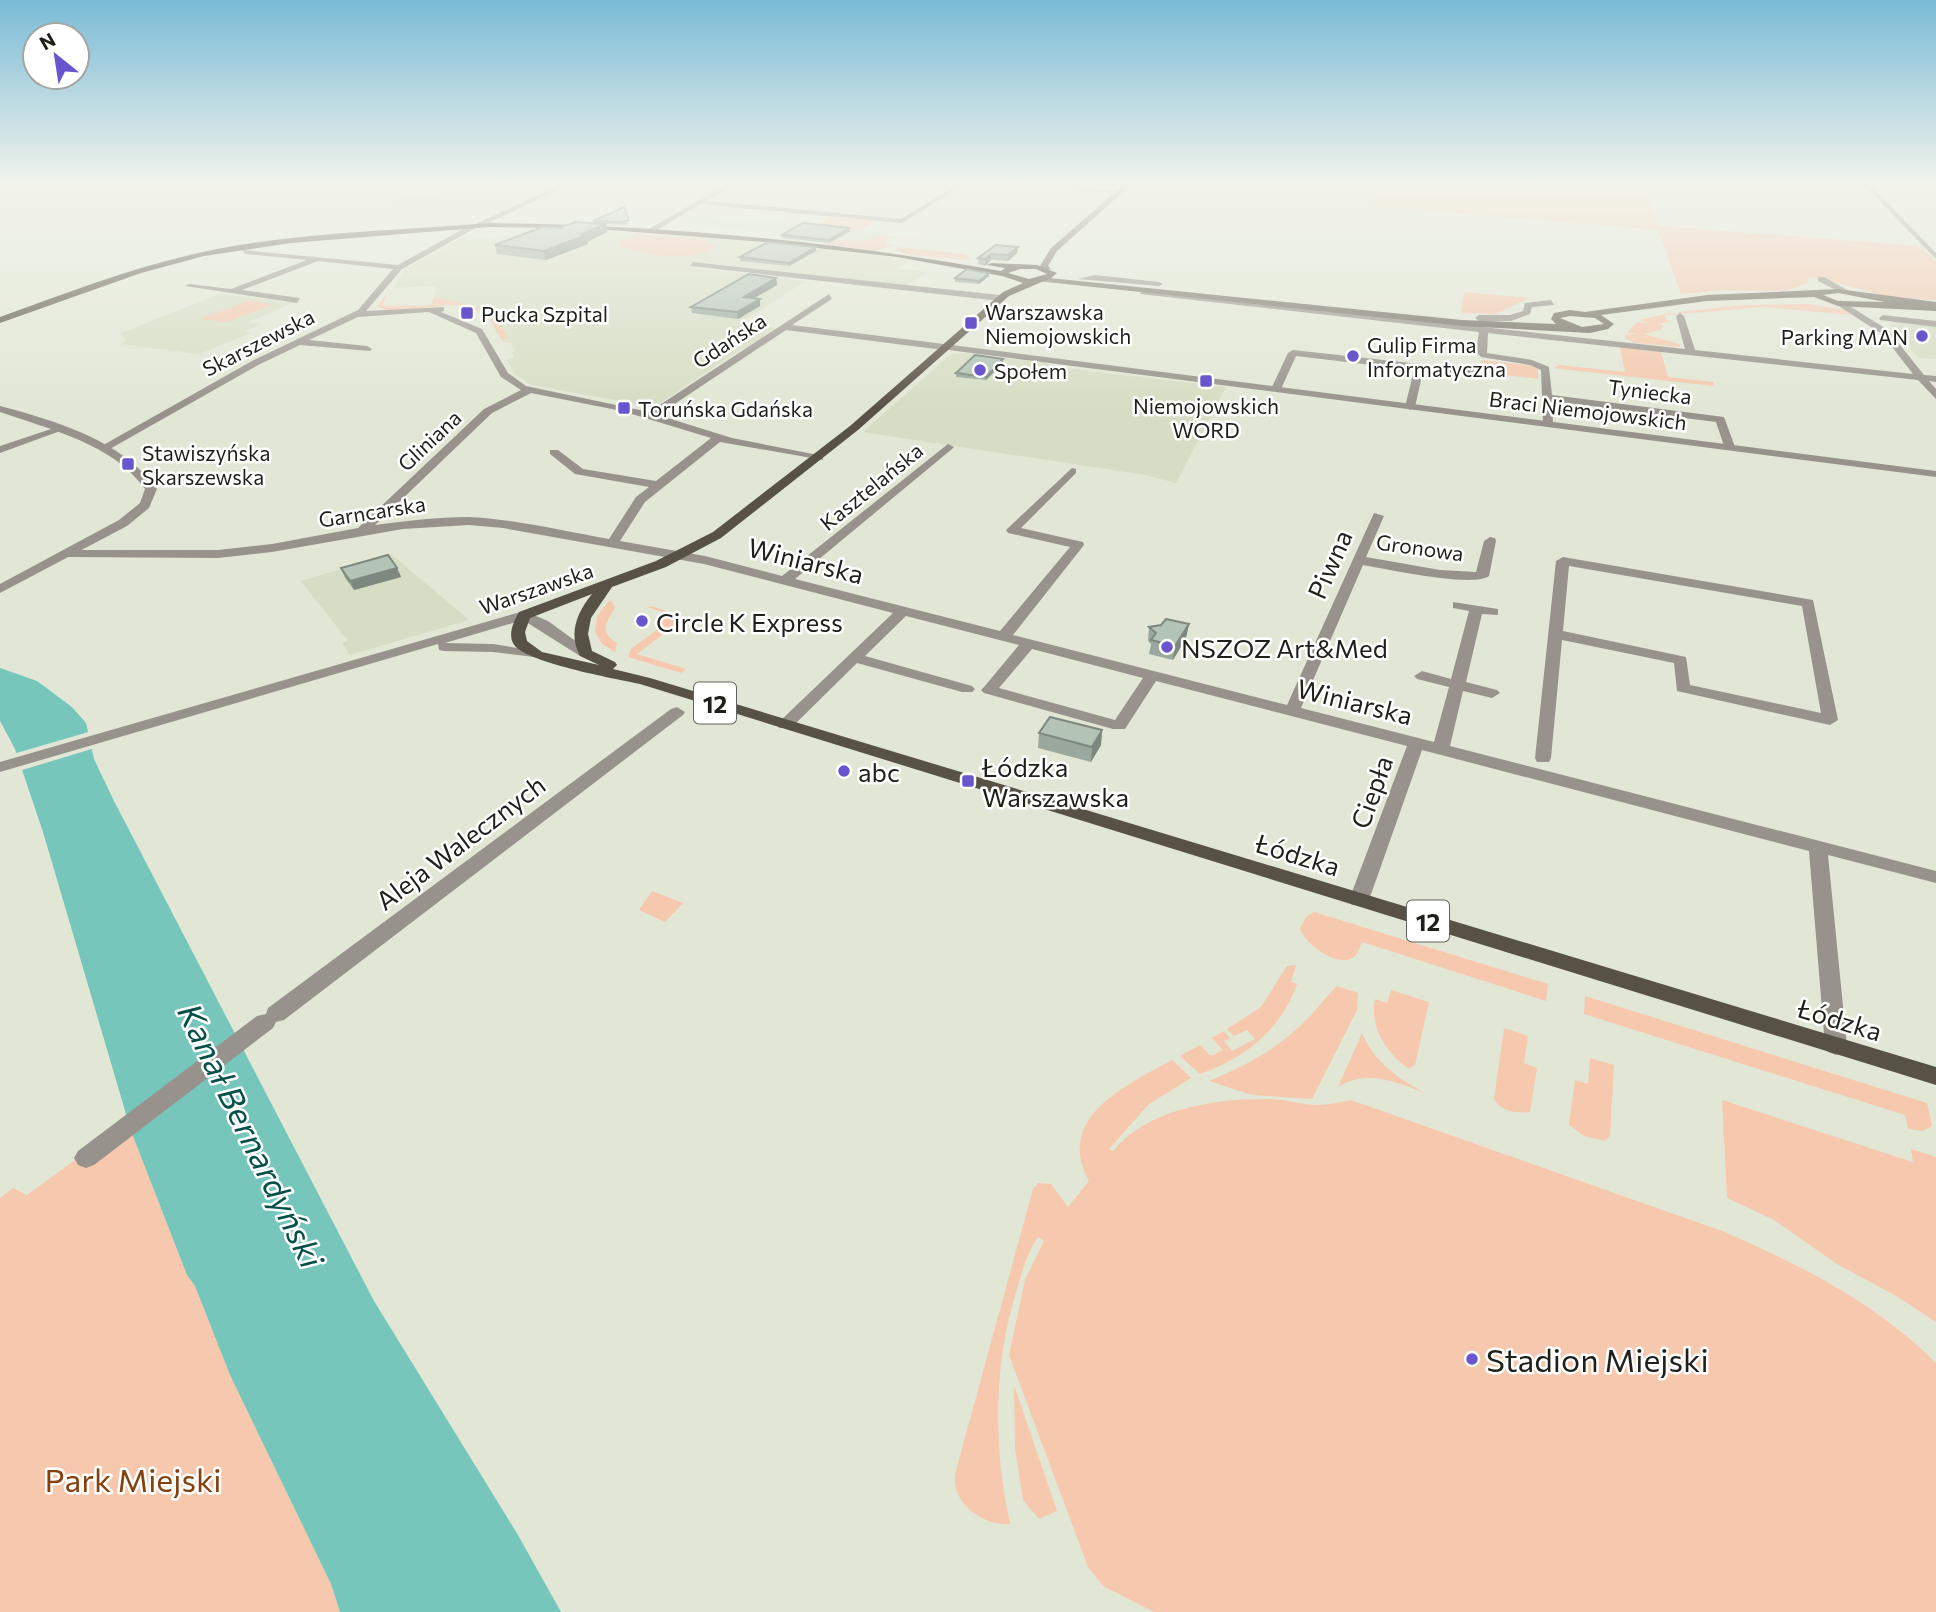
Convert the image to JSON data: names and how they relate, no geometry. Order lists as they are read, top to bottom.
{
  "streets": {
    "main road": ["Warszawska", "12", "Łódzka"],
    "street": [
      "Gdańska",
      "Skarszewska",
      "Tyniecka",
      "Braci Niemojowskich",
      "Gliniana",
      "Kasztelańska",
      "Garncarska",
      "Gronowa",
      "Winiarska",
      "Piwna",
      "Ciepła",
      "Aleja Walecznych"
    ]
  },
  "crossings": [
    ["Gdańska", "Braci Niemojowskich"],
    ["Tyniecka", "Braci Niemojowskich"],
    ["Braci Niemojowskich", "Warszawska"],
    ["Gliniana", "Garncarska"],
    ["Kasztelańska", "Winiarska"],
    ["Garncarska", "Winiarska"],
    ["Garncarska", "Warszawska"],
    ["Gronowa", "Piwna"],
    ["Winiarska", "Piwna"],
    ["Winiarska", "Warszawska"],
    ["Winiarska", "Ciepła"],
    ["Ciepła", "Łódzka"]
  ],
  "water": ["Kanał Bernardyński"],
  "parks": ["Park Miejski"],
  "places": {
    "transit": [
      "Pucka Szpital",
      "Warszawska Niemojowskich",
      "Niemojowskich WORD",
      "Toruńska Gdańska",
      "Stawiszyńska Skarszewska",
      "Łódzka Warszawska"
    ],
    "other": [
      "Parking MAN",
      "Gulip Firma Informatyczna",
      "Społem",
      "Circle K Express",
      "NSZOZ Art&Med",
      "abc",
      "Stadion Miejski"
    ]
  },
  "north": "top left"
}
